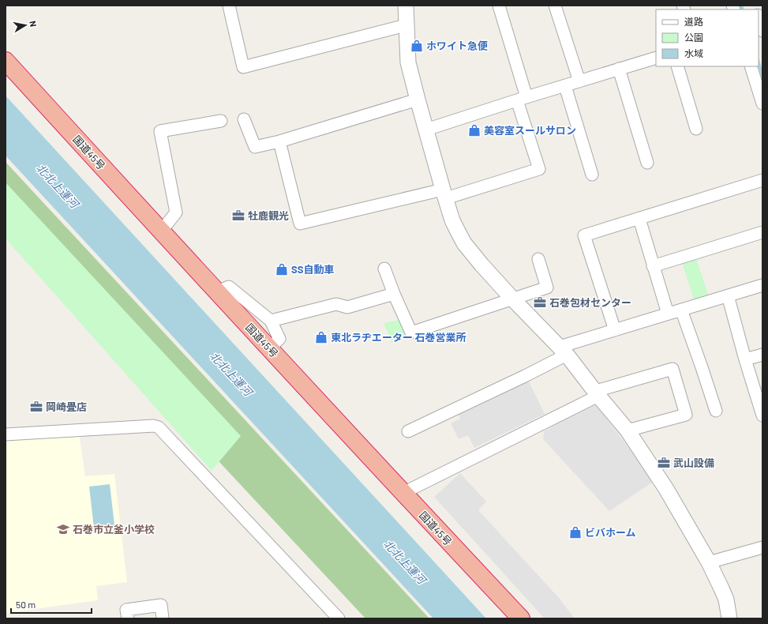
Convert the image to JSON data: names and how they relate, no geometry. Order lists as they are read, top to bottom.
{
  "streets": {
    "highway": ["国道45号"]
  },
  "water": ["北北上運河"],
  "places": {
    "shop": [
      "ホワイト急便",
      "美容室スールサロン",
      "SS自動車",
      "東北ラヂエーター 石巻営業所",
      "ビバホーム"
    ],
    "office": [
      "牡鹿観光",
      "石巻包材センター",
      "岡崎畳店",
      "武山設備"
    ],
    "school or university": ["石巻市立釜小学校"]
  },
  "legend": ["道路", "公園", "水域"],
  "scale_bar": "50 m",
  "north": "right"
}
